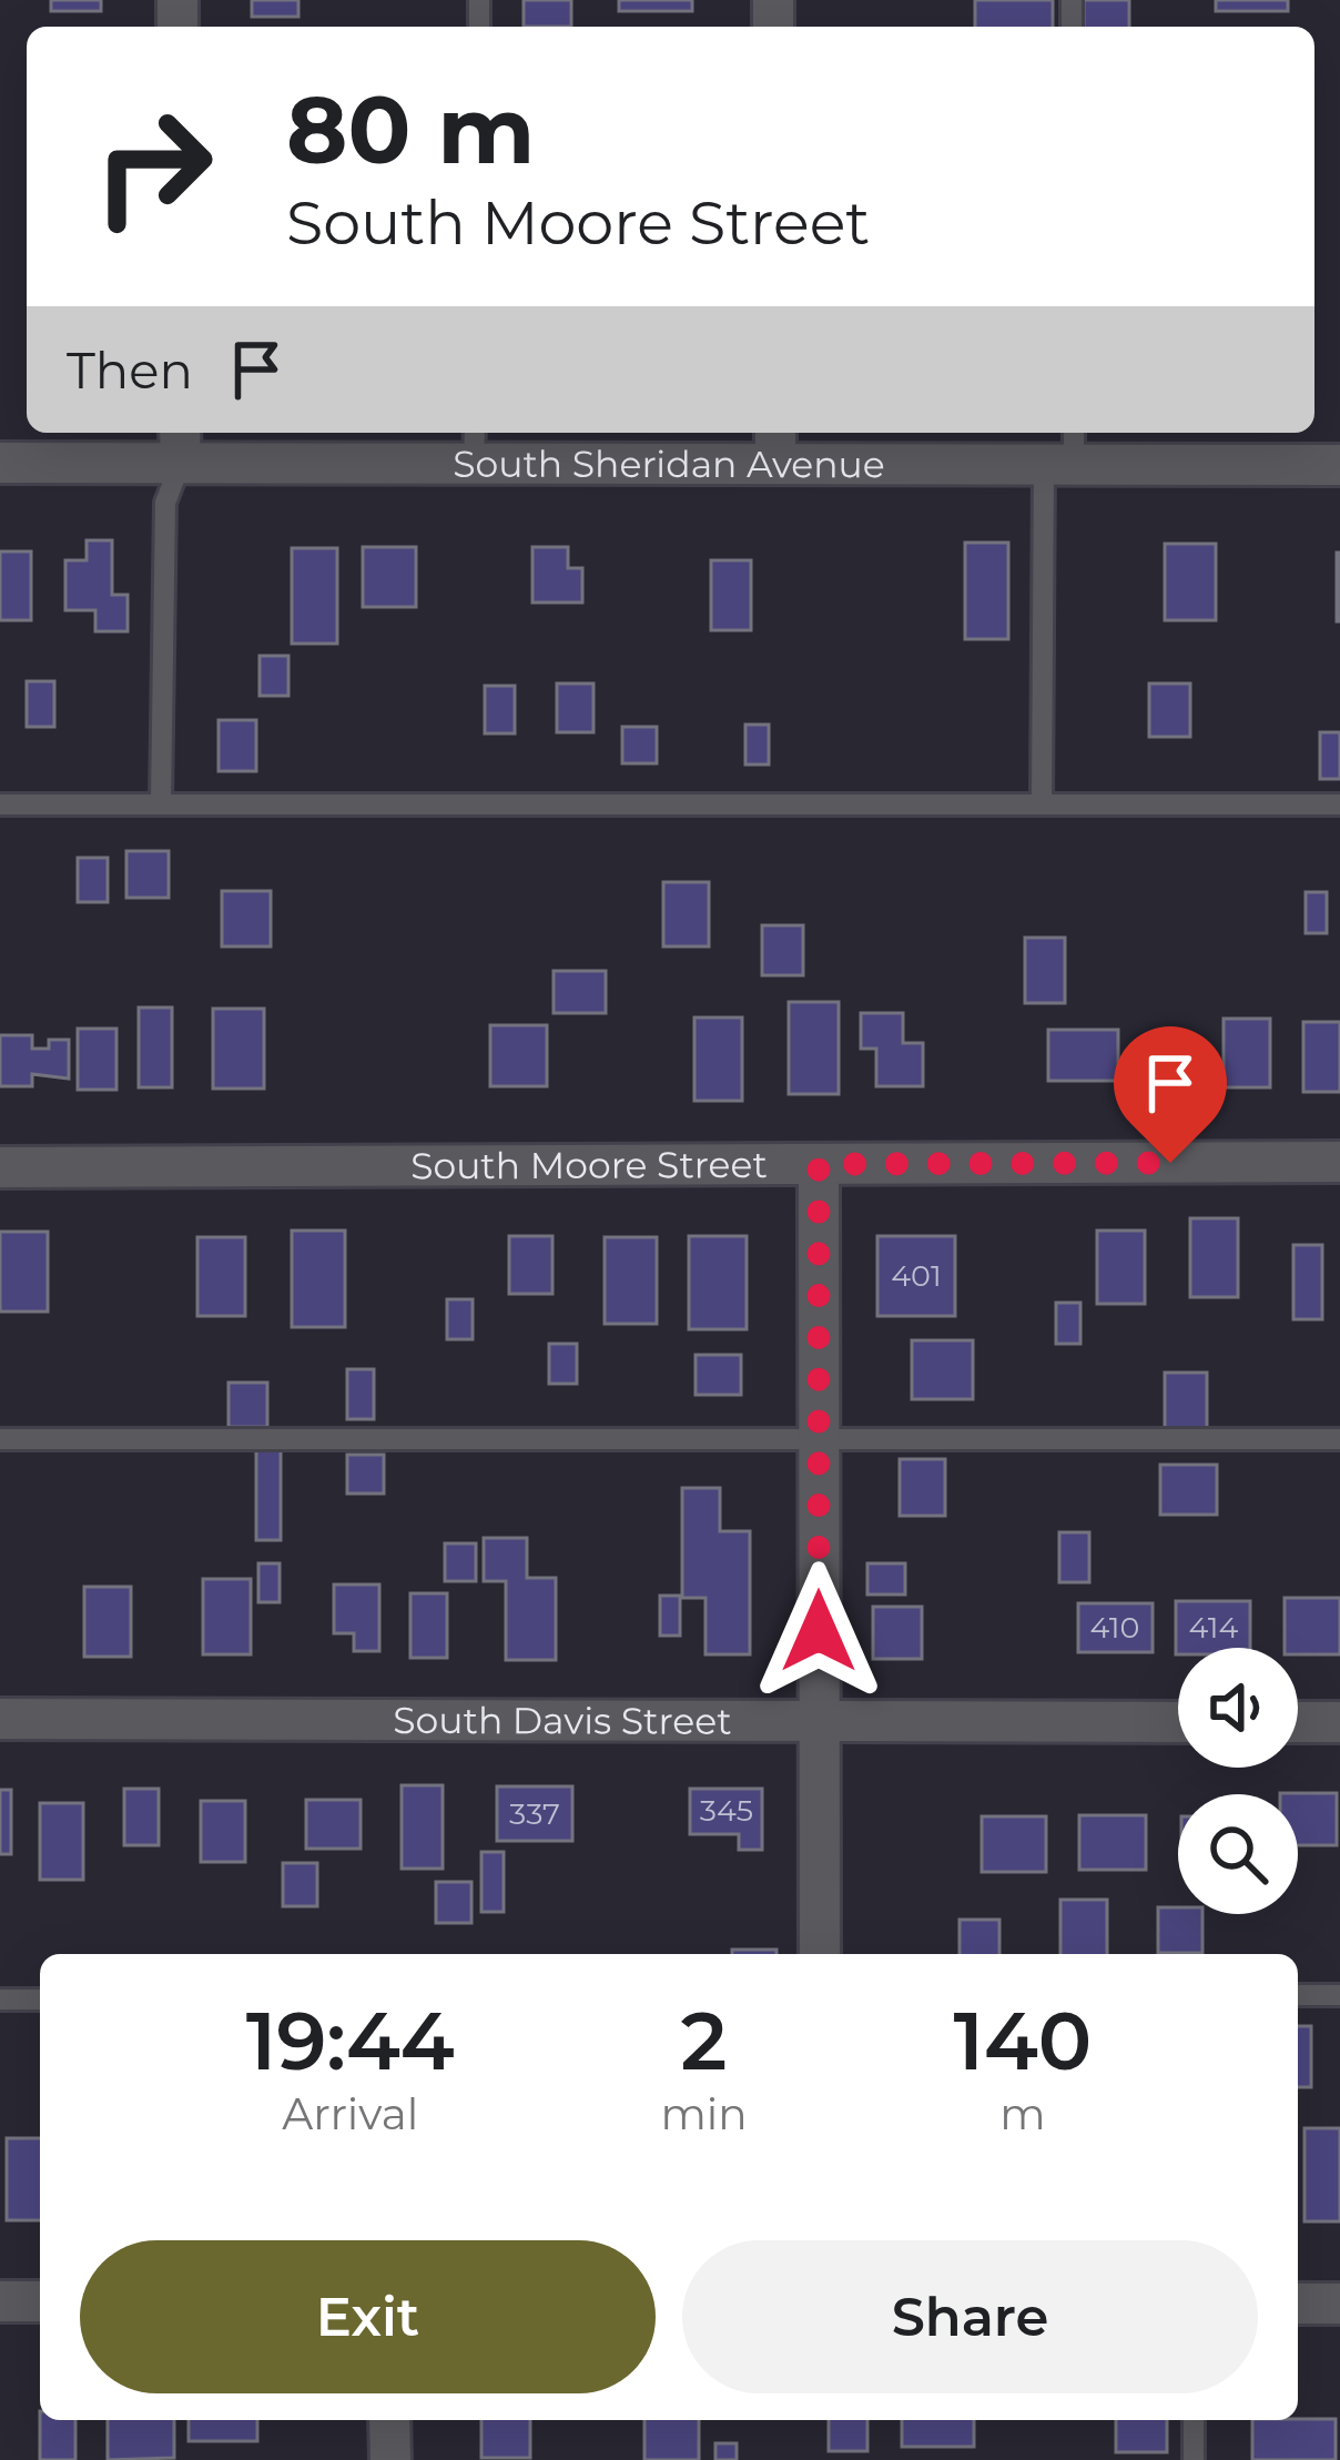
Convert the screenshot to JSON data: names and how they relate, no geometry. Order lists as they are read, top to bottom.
{
  "streets": {
    "street": ["South Sheridan Avenue", "South Moore Street", "South Davis Street"]
  },
  "house_numbers": [
    "401",
    "410",
    "414",
    "345",
    "337"
  ],
  "page": {
    "turn": ["80 m", "South Moore Street"],
    "then": "Then",
    "eta": [
      "19:44",
      "Arrival",
      "2",
      "min",
      "140",
      "m"
    ],
    "buttons": ["Exit", "Share"]
  }
}
